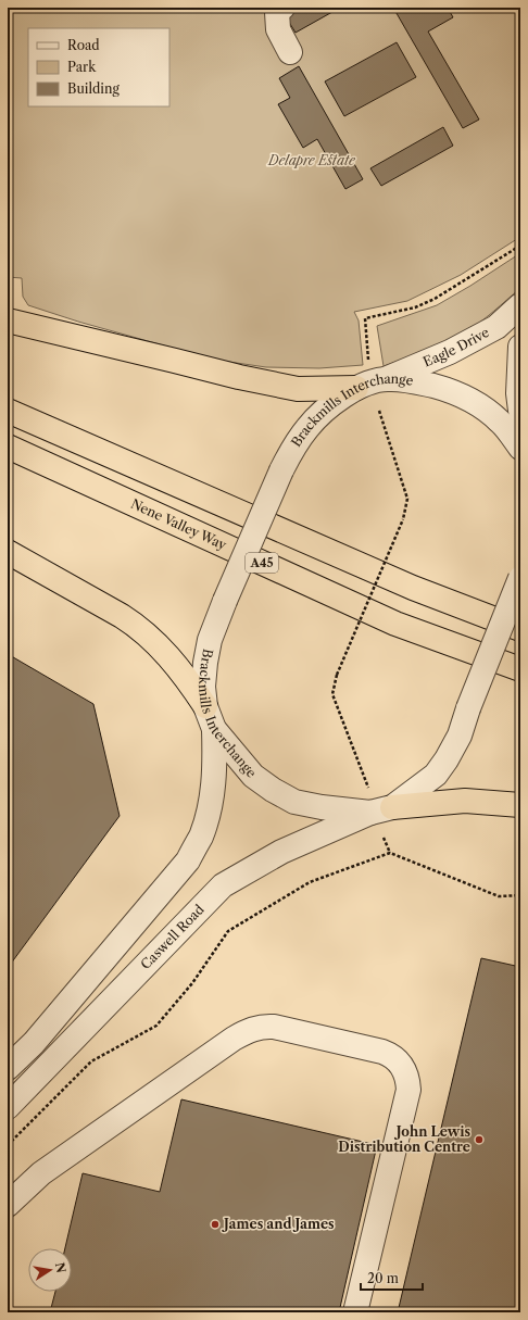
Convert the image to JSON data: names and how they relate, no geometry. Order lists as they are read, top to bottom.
{
  "streets": {
    "highway": ["Nene Valley Way", "A45"],
    "street": ["Eagle Drive", "Brackmills Interchange", "Caswell Road"]
  },
  "crossings": [
    ["Eagle Drive", "Brackmills Interchange"],
    ["Brackmills Interchange", "Caswell Road"]
  ],
  "parks": ["Delapre Estate"],
  "places": ["John Lewis Distribution Centre", "James and James"],
  "legend": ["Road", "Park", "Building"],
  "scale_bar": "20 m",
  "north": "right"
}
